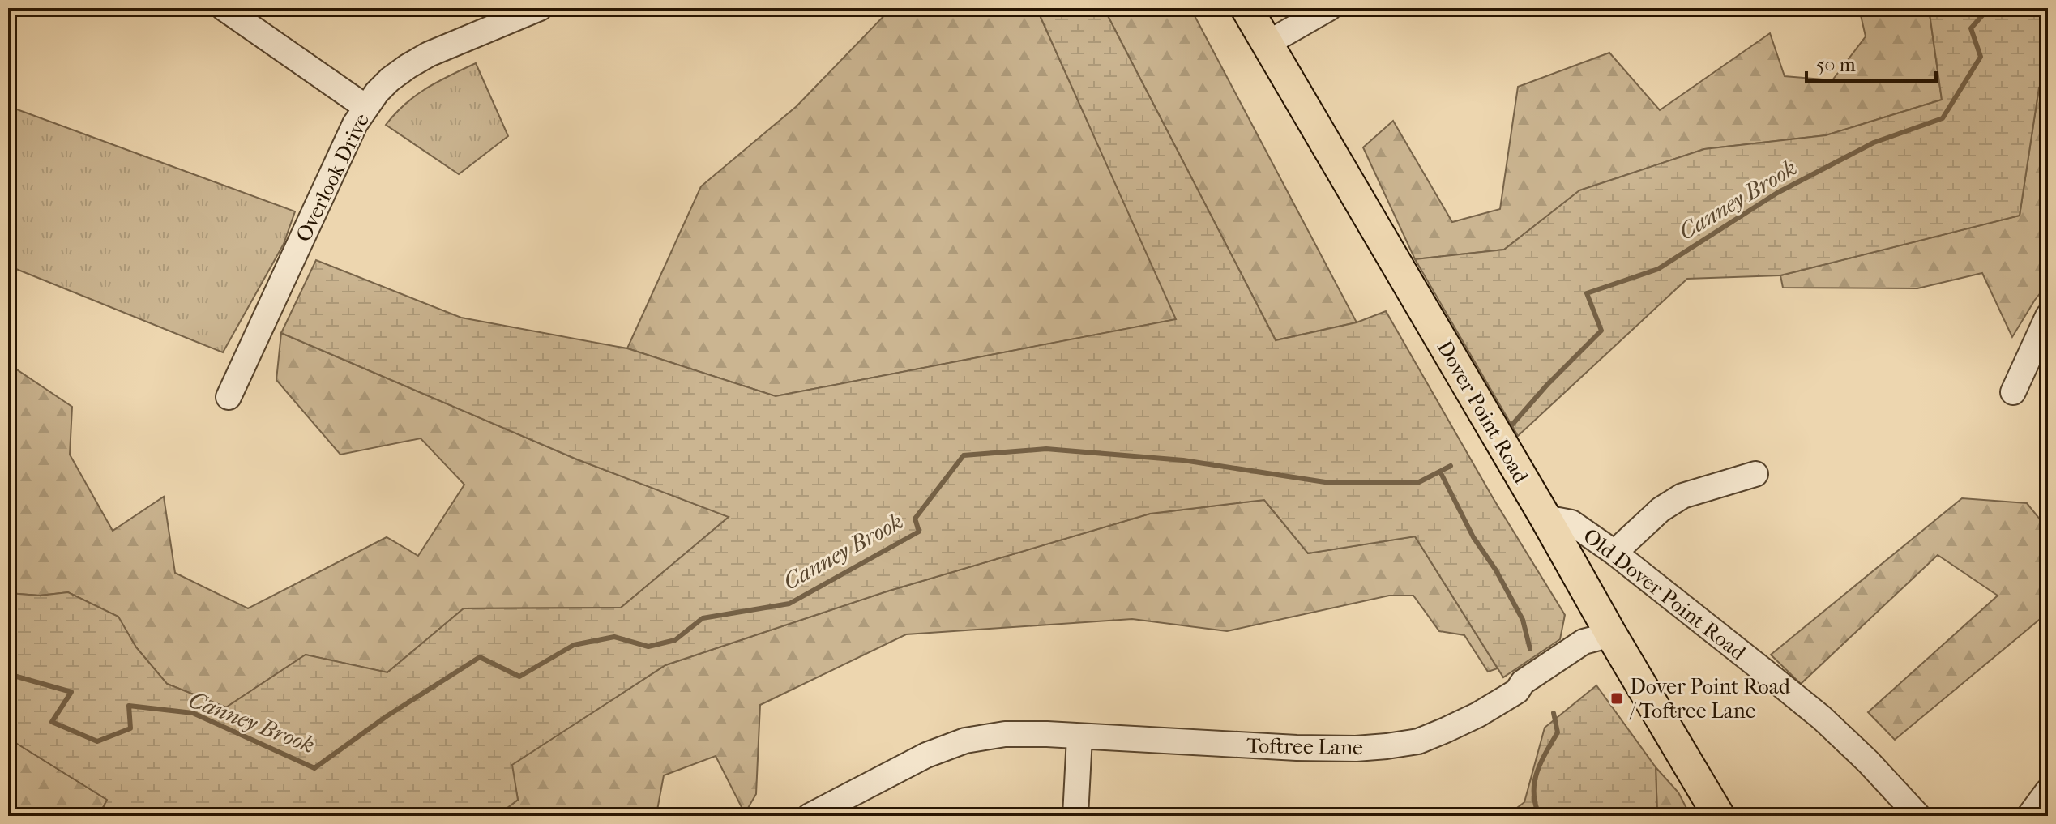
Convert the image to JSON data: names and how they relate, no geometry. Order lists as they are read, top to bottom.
{
  "streets": {
    "main road": ["Dover Point Road"],
    "street": ["Overlook Drive", "Old Dover Point Road", "Toftree Lane"]
  },
  "crossings": [
    ["Dover Point Road", "Old Dover Point Road"],
    ["Dover Point Road", "Toftree Lane"]
  ],
  "water": ["Canney Brook"],
  "places": {
    "transit": ["Dover Point Road / Toftree Lane"]
  },
  "scale_bar": "50 m"
}
